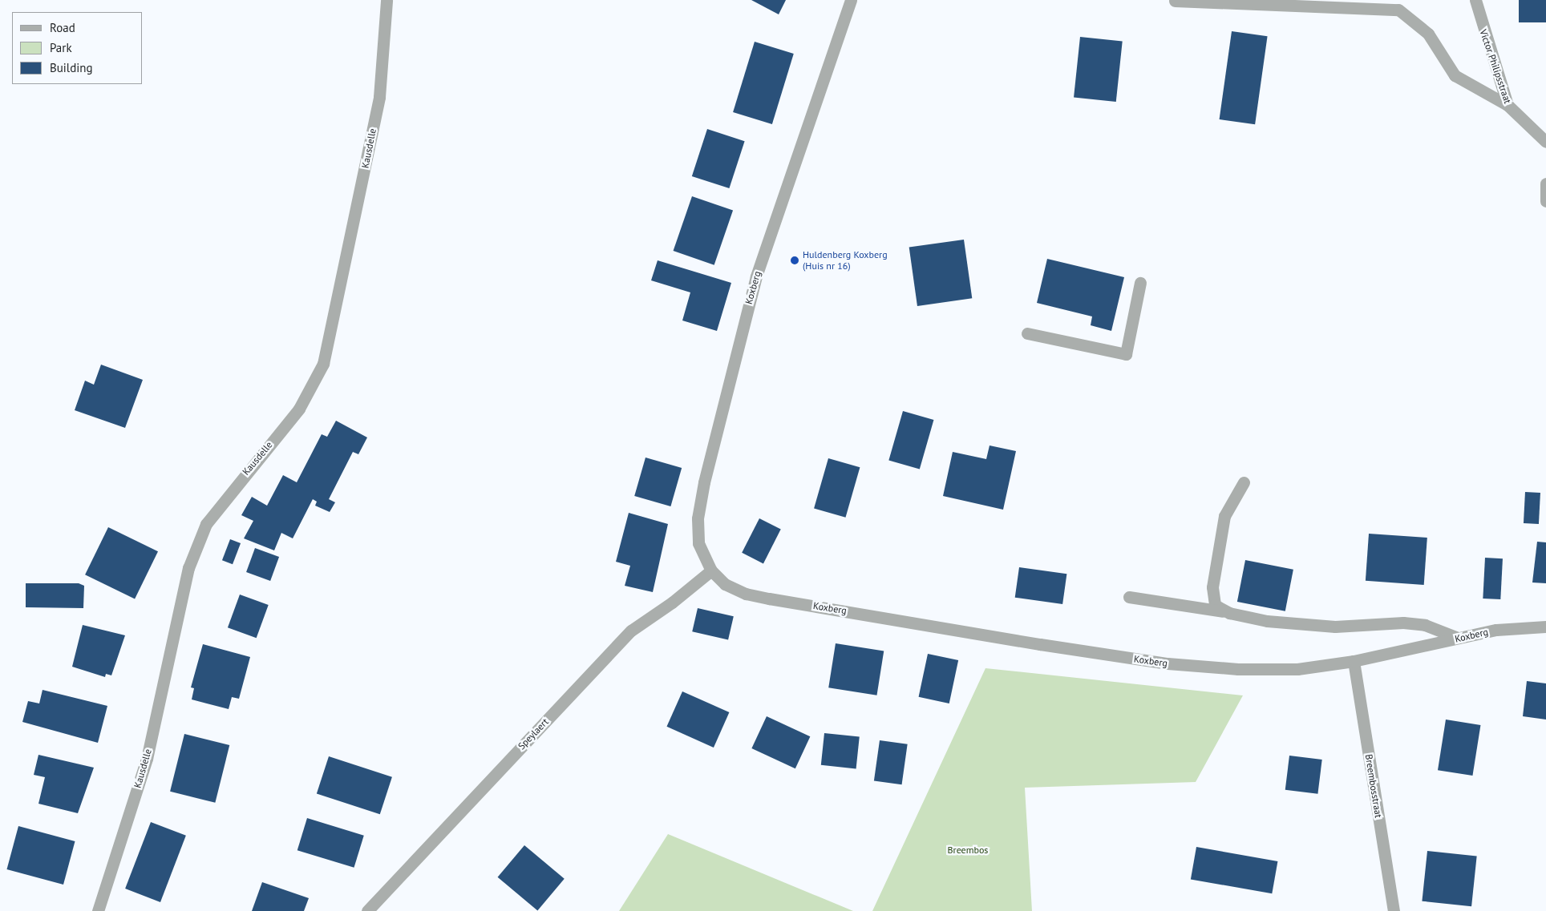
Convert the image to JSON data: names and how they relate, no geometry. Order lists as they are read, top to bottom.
{
  "streets": {
    "street": [
      "Victor Philipsstraat",
      "Kausdelle",
      "Koxberg",
      "Speylaert",
      "Breembosstraat"
    ]
  },
  "crossings": [
    ["Koxberg", "Speylaert"],
    ["Koxberg", "Breembosstraat"]
  ],
  "parks": ["Breembos"],
  "places": ["Huldenberg Koxberg (Huis nr 16)"],
  "legend": ["Road", "Park", "Building"]
}
